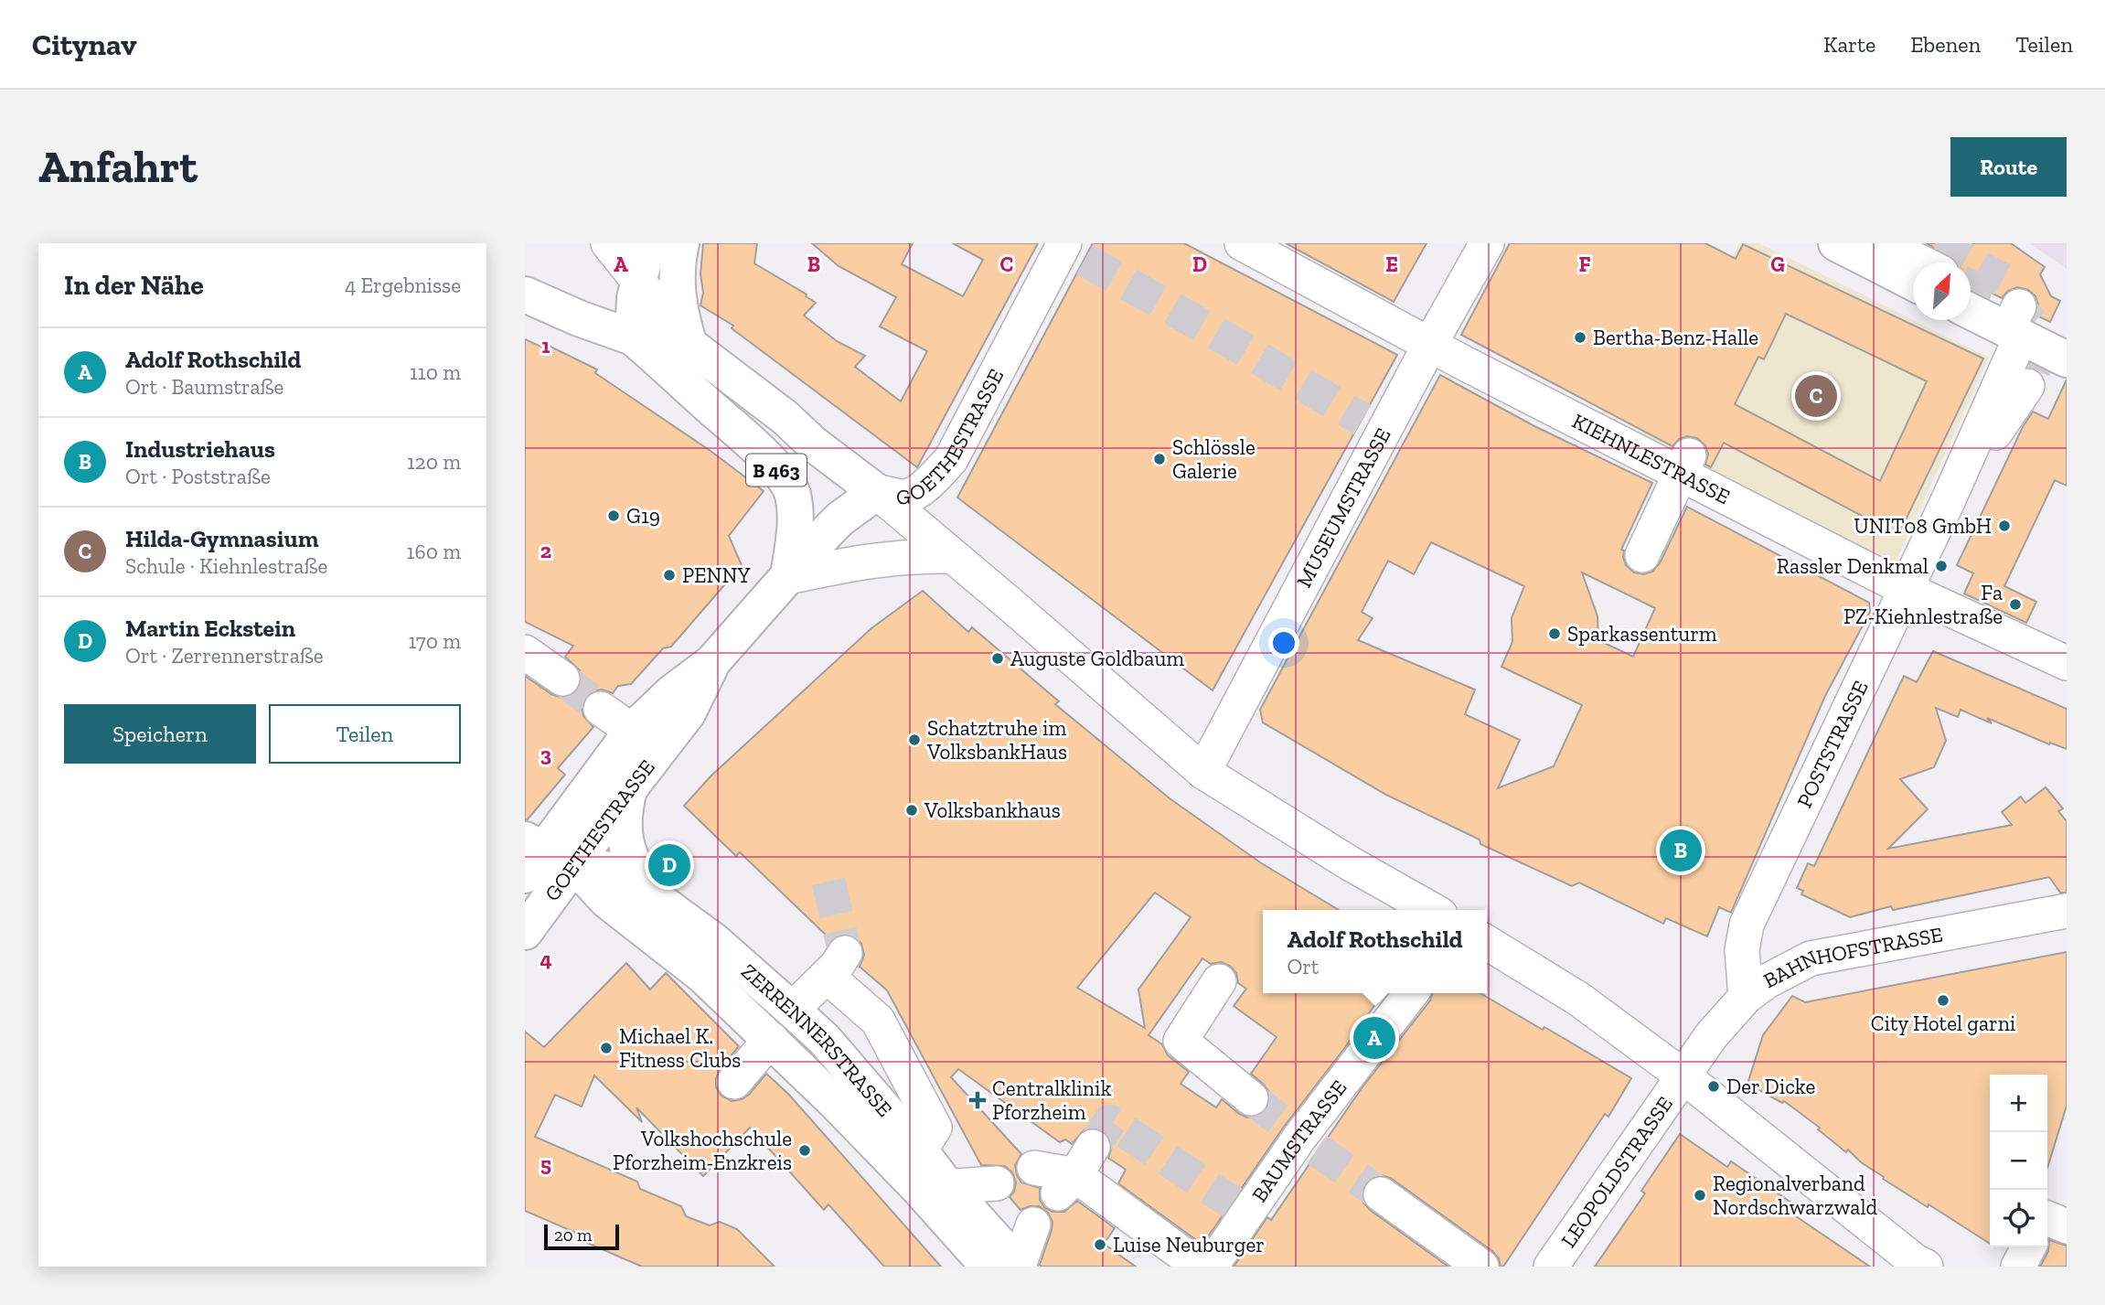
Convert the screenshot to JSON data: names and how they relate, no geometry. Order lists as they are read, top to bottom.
{
  "streets": {
    "main road": ["GOETHESTRASSE", "B 463", "ZERRENNERSTRASSE"],
    "street": [
      "KIEHNLESTRASSE",
      "MUSEUMSTRASSE",
      "POSTSTRASSE",
      "BAHNHOFSTRASSE",
      "BAUMSTRASSE",
      "LEOPOLDSTRASSE"
    ]
  },
  "crossings": [
    ["GOETHESTRASSE", "B 463"],
    ["GOETHESTRASSE", "ZERRENNERSTRASSE"],
    ["KIEHNLESTRASSE", "MUSEUMSTRASSE"],
    ["KIEHNLESTRASSE", "POSTSTRASSE"],
    ["POSTSTRASSE", "BAHNHOFSTRASSE"],
    ["BAHNHOFSTRASSE", "LEOPOLDSTRASSE"]
  ],
  "places": {
    "other": [
      "Bertha-Benz-Halle",
      "Schlössle Galerie",
      "G19",
      "UNIT08 GmbH",
      "Rassler Denkmal",
      "PENNY",
      "Fa PZ-Kiehnlestraße",
      "Sparkassenturm",
      "Auguste Goldbaum",
      "Schatztruhe im VolksbankHaus",
      "Volksbankhaus",
      "City Hotel garni",
      "Michael K. Fitness Clubs",
      "Der Dicke",
      "Volkshochschule Pforzheim-Enzkreis",
      "Regionalverband Nordschwarzwald",
      "Luise Neuburger"
    ],
    "health": ["Centralklinik Pforzheim"]
  },
  "scale_bar": "20 m",
  "north": "top right",
  "page": {
    "header": "Citynav",
    "nav": ["Karte", "Ebenen", "Teilen"],
    "buttons": [
      "Route",
      ["Speichern", "Teilen"]
    ],
    "title": "Anfahrt",
    "heading": ["In der Nähe", "4 Ergebnisse"],
    "list": [
      {
        "mark": "A",
        "name": "Adolf Rothschild",
        "note": "Ort · Baumstraße",
        "value": "110 m"
      },
      {
        "mark": "B",
        "name": "Industriehaus",
        "note": "Ort · Poststraße",
        "value": "120 m"
      },
      {
        "mark": "C",
        "name": "Hilda-Gymnasium",
        "note": "Schule · Kiehnlestraße",
        "value": "160 m"
      },
      {
        "mark": "D",
        "name": "Martin Eckstein",
        "note": "Ort · Zerrennerstraße",
        "value": "170 m"
      }
    ],
    "pins": [
      "C",
      "B",
      "D",
      "A"
    ],
    "popup": ["Adolf Rothschild", "Ort"],
    "map_buttons": ["+", "−"],
    "scale": "20 m"
  },
  "grid": {
    "columns": [
      "A",
      "B",
      "C",
      "D",
      "E",
      "F",
      "G"
    ],
    "rows": [
      "1",
      "2",
      "3",
      "4",
      "5"
    ]
  }
}
